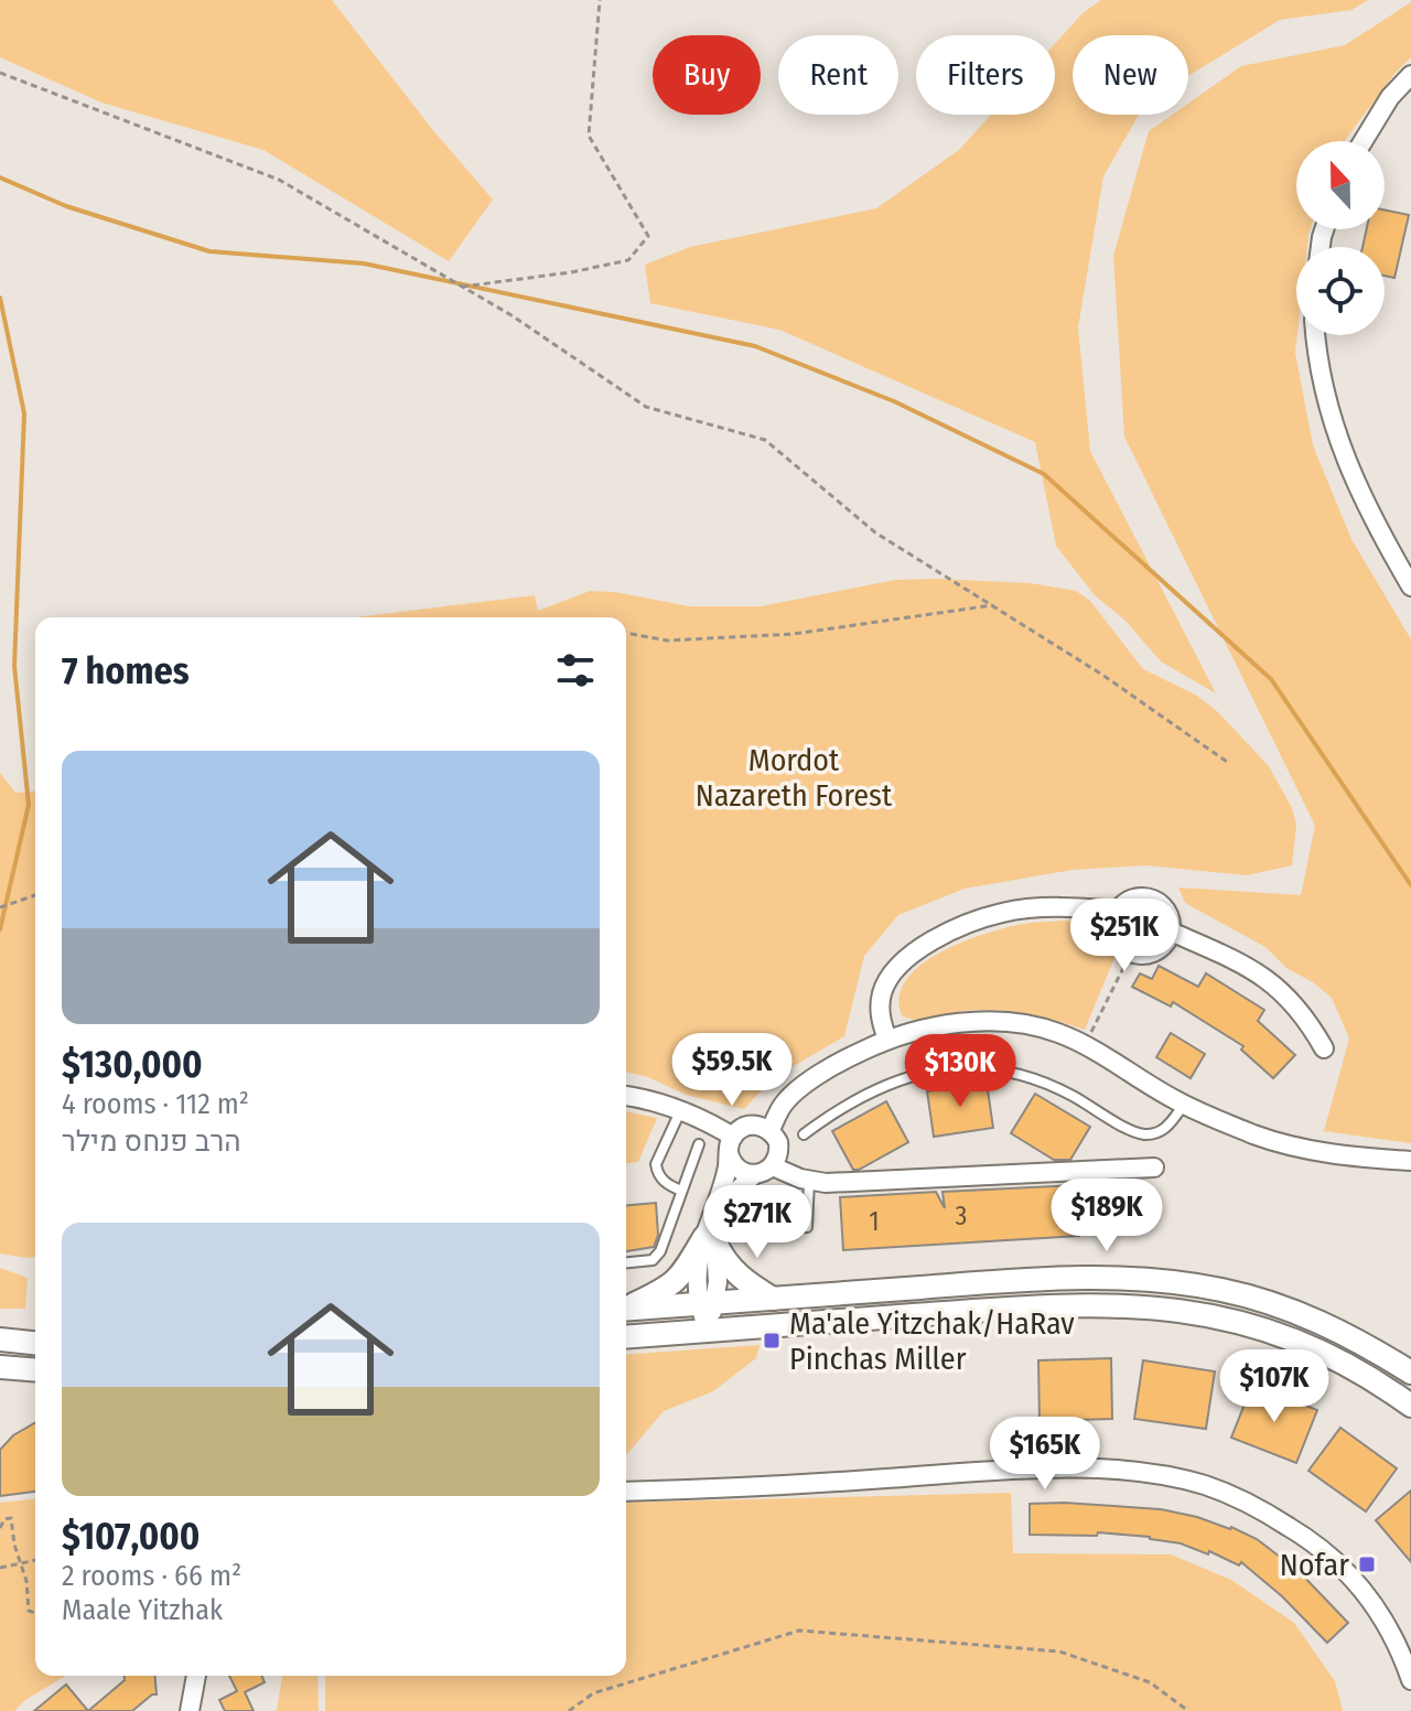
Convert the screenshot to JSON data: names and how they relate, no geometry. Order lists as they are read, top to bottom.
{
  "parks": ["Mordot Nazareth Forest"],
  "places": {
    "transit": ["Ma'ale Yitzchak/HaRav Pinchas Miller", "Nofar"]
  },
  "house_numbers": ["3", "1"],
  "north": "top",
  "page": {
    "chip": [
      "Buy",
      "Rent",
      "Filters",
      "New"
    ],
    "heading": "7 homes",
    "list": [
      {
        "name": "$130,000",
        "note": "4 rooms · 112 m² · הרב פנחס מילר"
      },
      {
        "name": "$107,000",
        "note": "2 rooms · 66 m² · Maale Yitzhak"
      }
    ],
    "price": [
      "$251K",
      "$59.5K",
      "$130K",
      "$189K",
      "$271K",
      "$107K",
      "$165K"
    ]
  }
}
